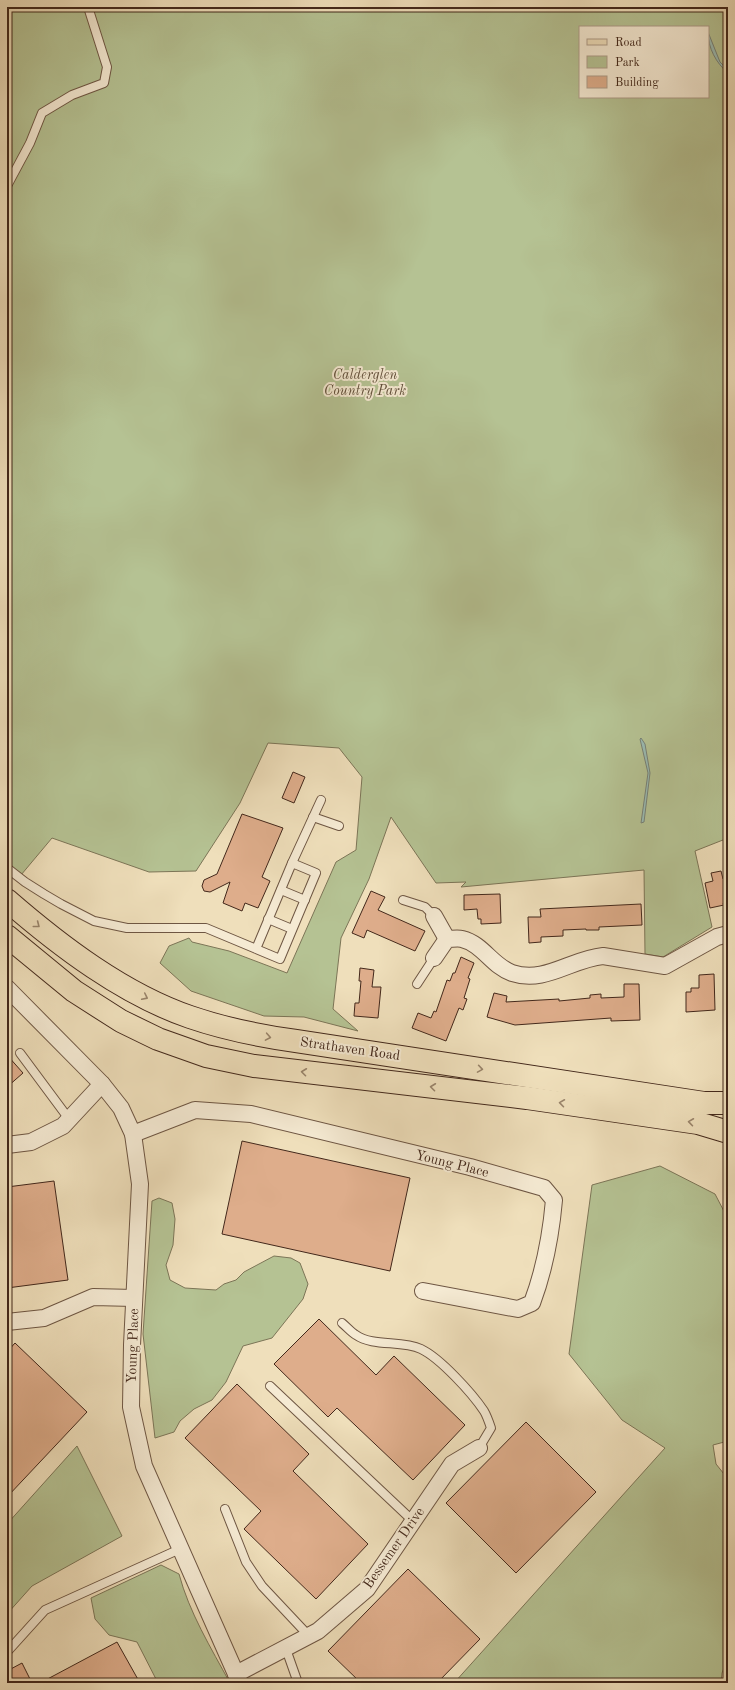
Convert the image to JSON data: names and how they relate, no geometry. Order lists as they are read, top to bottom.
{
  "streets": {
    "main road": ["Strathaven Road"],
    "street": ["Young Place", "Bessemer Drive"]
  },
  "crossings": [
    ["Young Place", "Bessemer Drive"]
  ],
  "parks": ["Calderglen Country Park"],
  "legend": ["Road", "Park", "Building"]
}
